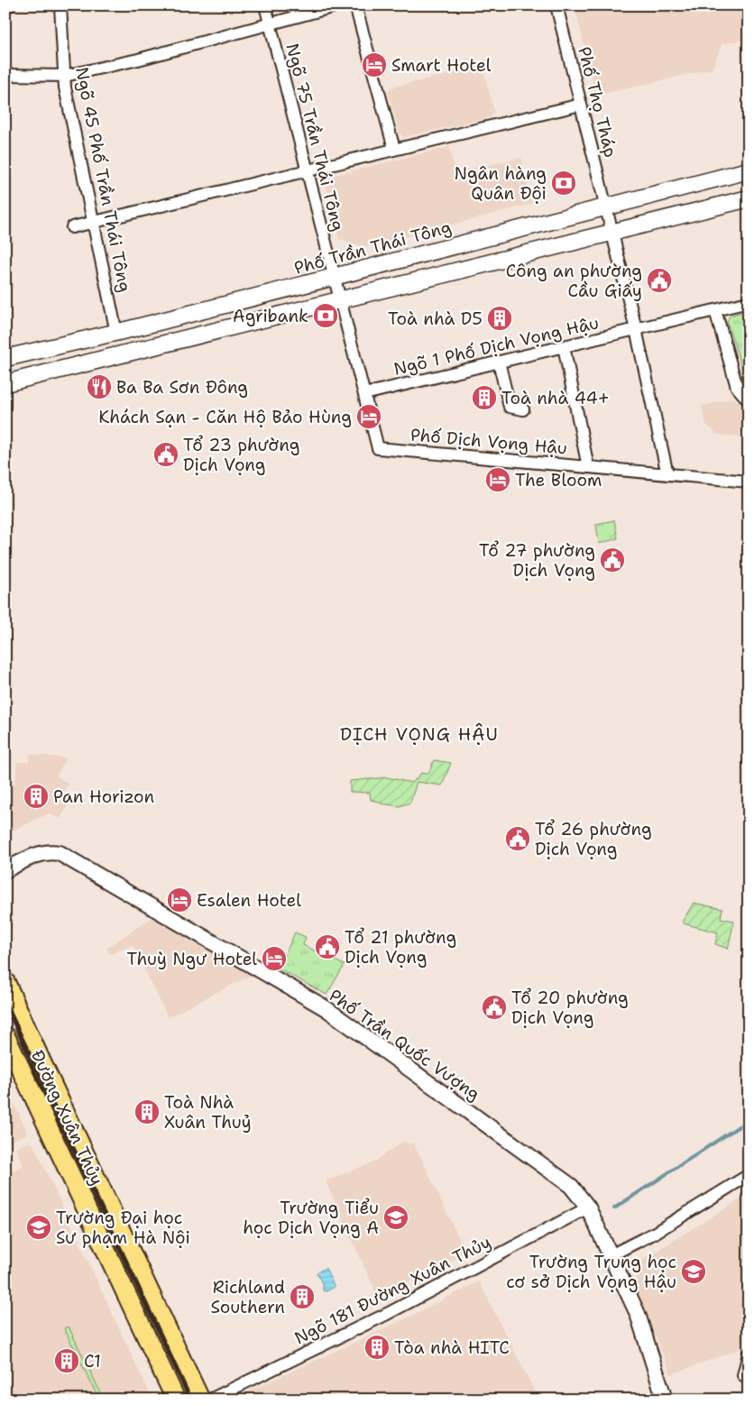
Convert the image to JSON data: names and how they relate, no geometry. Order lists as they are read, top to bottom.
{
  "streets": {
    "main road": ["Phố Trần Thái Tông", "Đường Xuân Thủy"],
    "street": [
      "Phố Thọ Tháp",
      "Ngõ 75 Trần Thái Tông",
      "Ngõ 45 Phố Trần Thái Tông",
      "Ngõ 1 Phố Dịch Vọng Hậu",
      "Phố Dịch Vọng Hậu",
      "Phố Trần Quốc Vượng",
      "Ngõ 181 Đường Xuân Thủy"
    ]
  },
  "crossings": [
    ["Phố Thọ Tháp", "Phố Trần Thái Tông"],
    ["Phố Thọ Tháp", "Ngõ 1 Phố Dịch Vọng Hậu"],
    ["Phố Thọ Tháp", "Phố Dịch Vọng Hậu"],
    ["Ngõ 75 Trần Thái Tông", "Phố Trần Thái Tông"],
    ["Ngõ 75 Trần Thái Tông", "Phố Dịch Vọng Hậu"],
    ["Ngõ 45 Phố Trần Thái Tông", "Phố Trần Thái Tông"],
    ["Ngõ 1 Phố Dịch Vọng Hậu", "Phố Dịch Vọng Hậu"],
    ["Phố Trần Quốc Vượng", "Ngõ 181 Đường Xuân Thủy"]
  ],
  "districts": ["DỊCH VỌNG HẬU"],
  "places": {
    "hotel": [
      "Smart Hotel",
      "Khách Sạn - Căn Hộ Bảo Hùng",
      "The Bloom",
      "Esalen Hotel",
      "Thuỳ Ngư Hotel"
    ],
    "bank": ["Ngân hàng Quân Đội", "Agribank"],
    "public building": [
      "Công an phường Cầu Giấy",
      "Tổ 23 phường Dịch Vọng",
      "Tổ 27 phường Dịch Vọng",
      "Tổ 26 phường Dịch Vọng",
      "Tổ 21 phường Dịch Vọng",
      "Tổ 20 phường Dịch Vọng"
    ],
    "building": [
      "Toà nhà D5",
      "Toà nhà 44+",
      "Pan Horizon",
      "Toà Nhà Xuân Thuỷ",
      "Richland Southern",
      "Tòa nhà HITC",
      "C1"
    ],
    "restaurant": ["Ba Ba Sơn Đông"],
    "school or university": ["Trường Tiểu học Dịch Vọng A", "Trường Đại học Sư phạm Hà Nội", "Trường Trung học cơ sở Dịch Vọng Hậu"]
  }
}
